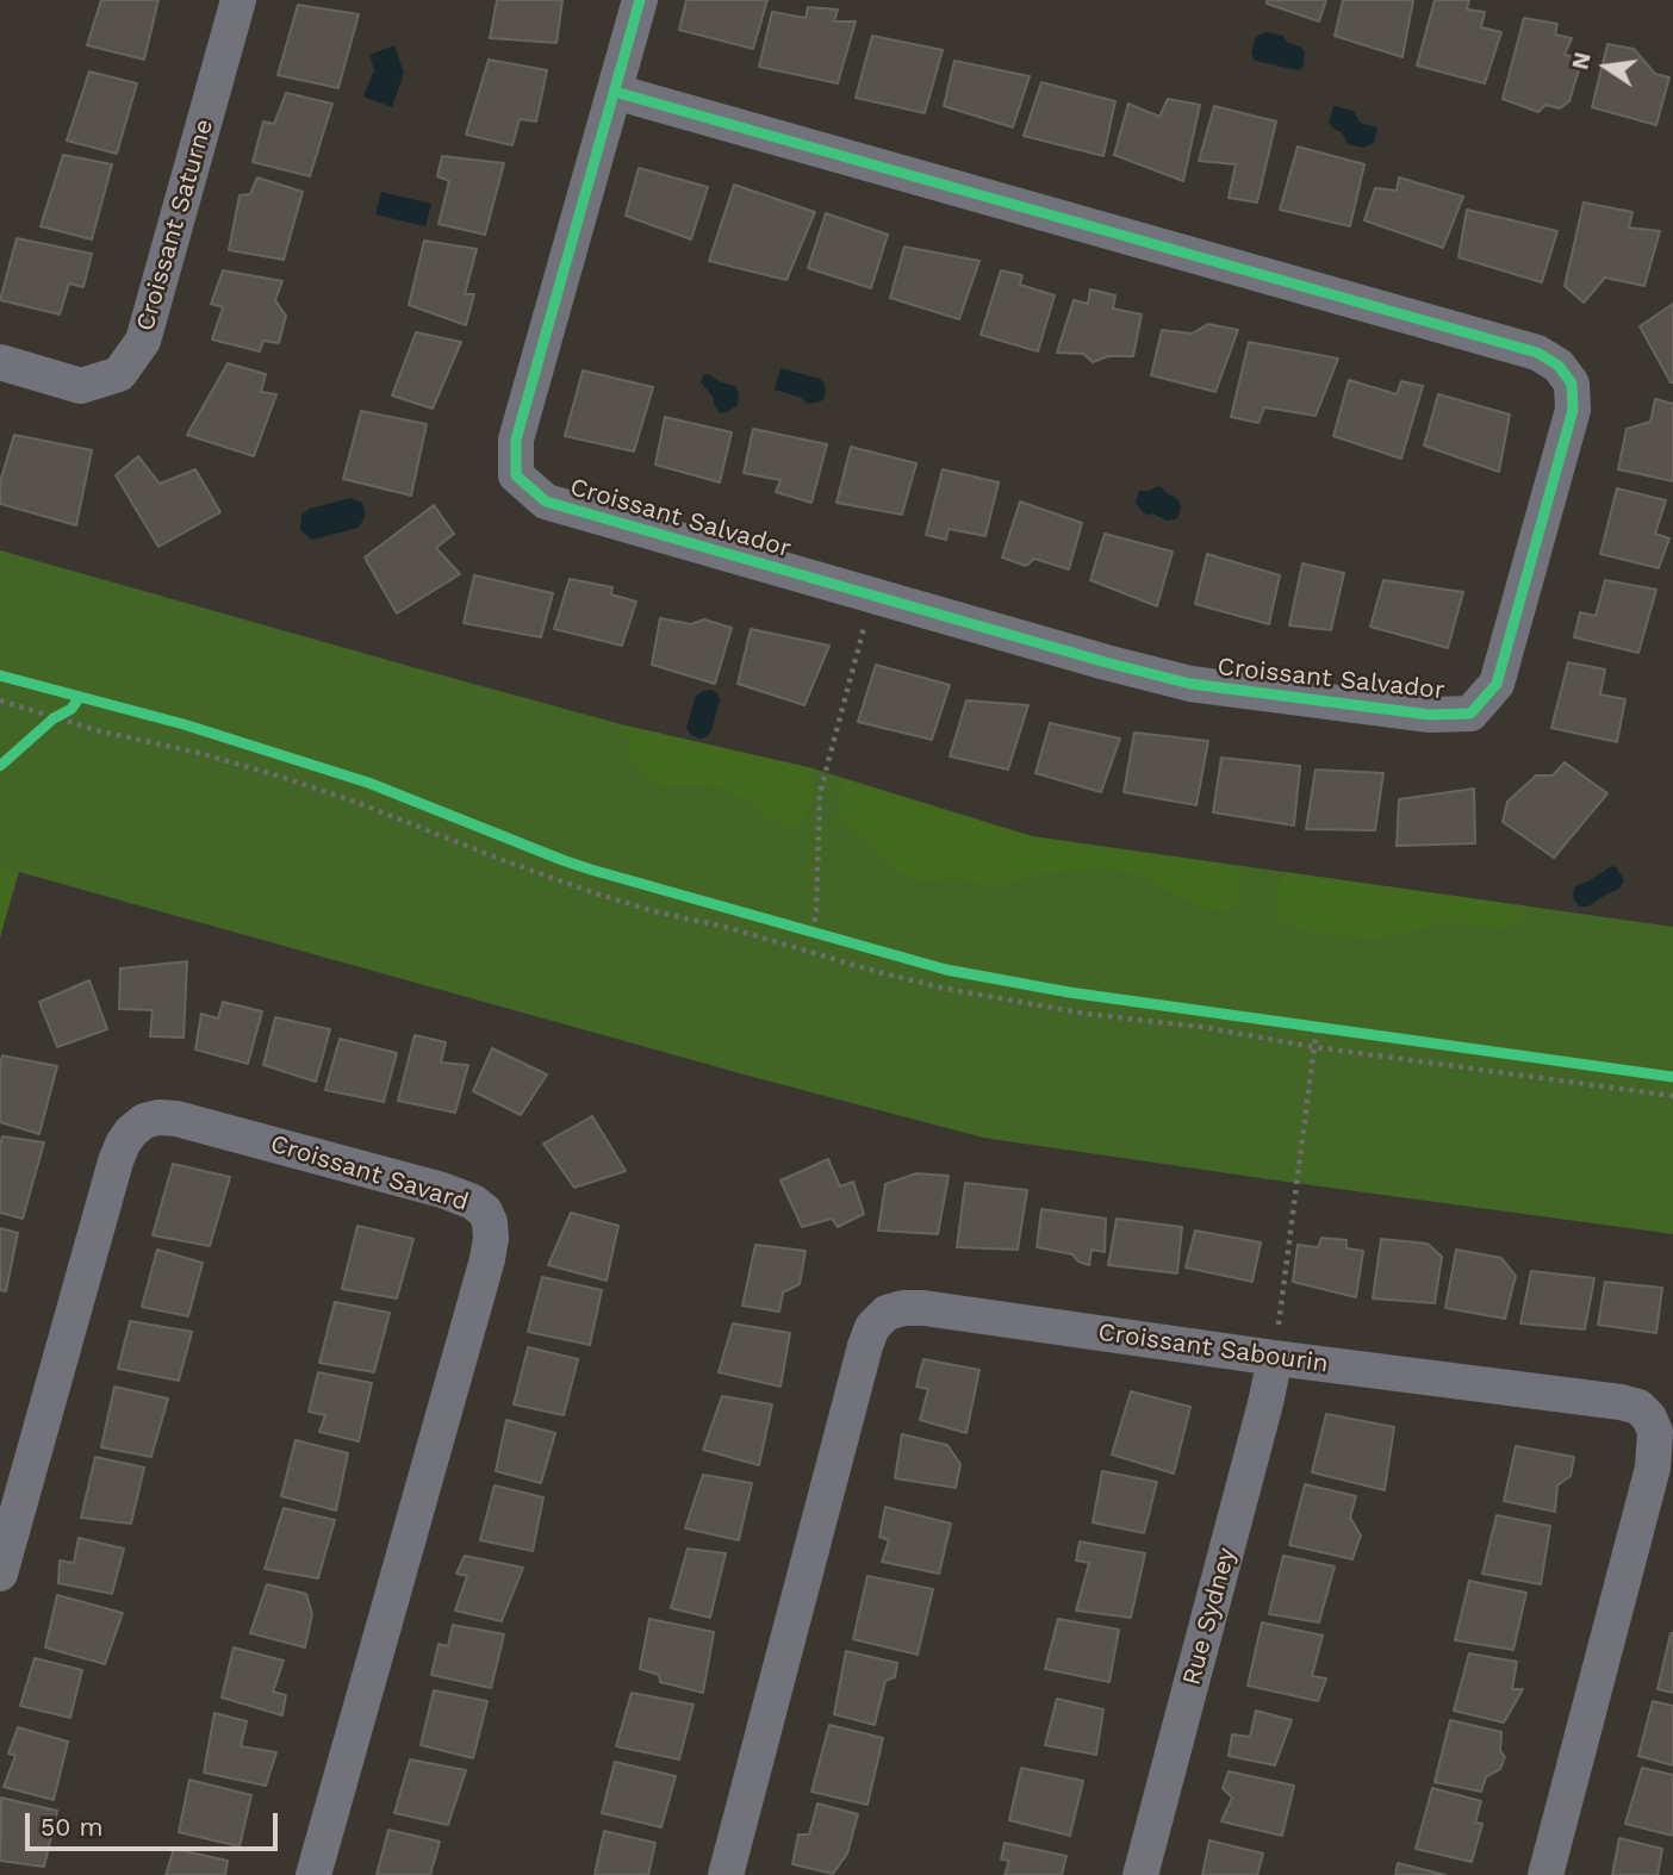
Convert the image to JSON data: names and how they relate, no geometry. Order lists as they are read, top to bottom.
{
  "streets": {
    "street": [
      "Croissant Saturne",
      "Croissant Salvador",
      "Croissant Savard",
      "Croissant Sabourin",
      "Rue Sydney"
    ]
  },
  "crossings": [
    ["Croissant Sabourin", "Rue Sydney"]
  ],
  "scale_bar": "50 m",
  "north": "left"
}
